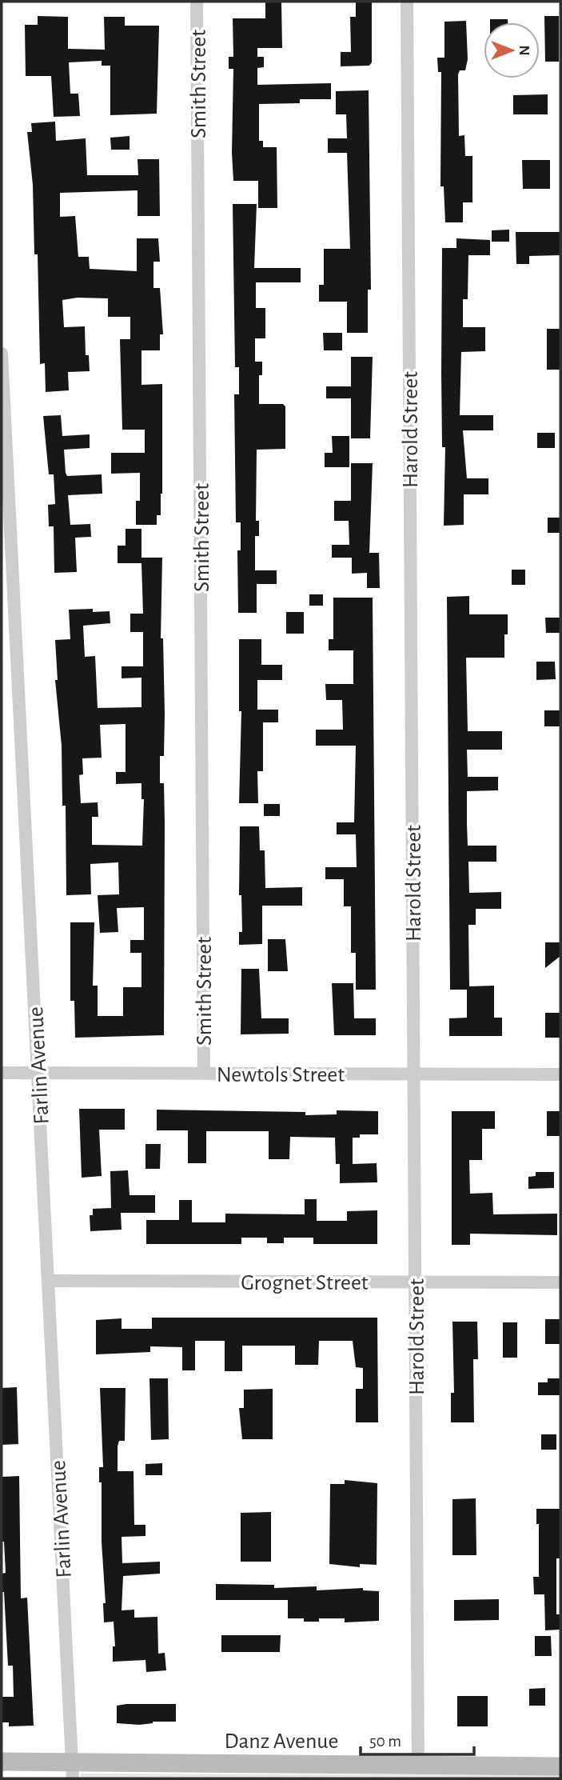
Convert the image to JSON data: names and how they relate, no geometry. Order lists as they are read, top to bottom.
{
  "streets": {
    "street": [
      "Smith Street",
      "Harold Street",
      "Farlin Avenue",
      "Newtols Street",
      "Grognet Street",
      "Danz Avenue"
    ]
  },
  "crossings": [
    ["Smith Street", "Newtols Street"],
    ["Harold Street", "Newtols Street"],
    ["Harold Street", "Grognet Street"],
    ["Harold Street", "Danz Avenue"],
    ["Farlin Avenue", "Newtols Street"],
    ["Farlin Avenue", "Grognet Street"],
    ["Farlin Avenue", "Danz Avenue"]
  ],
  "scale_bar": "50 m",
  "north": "right"
}
